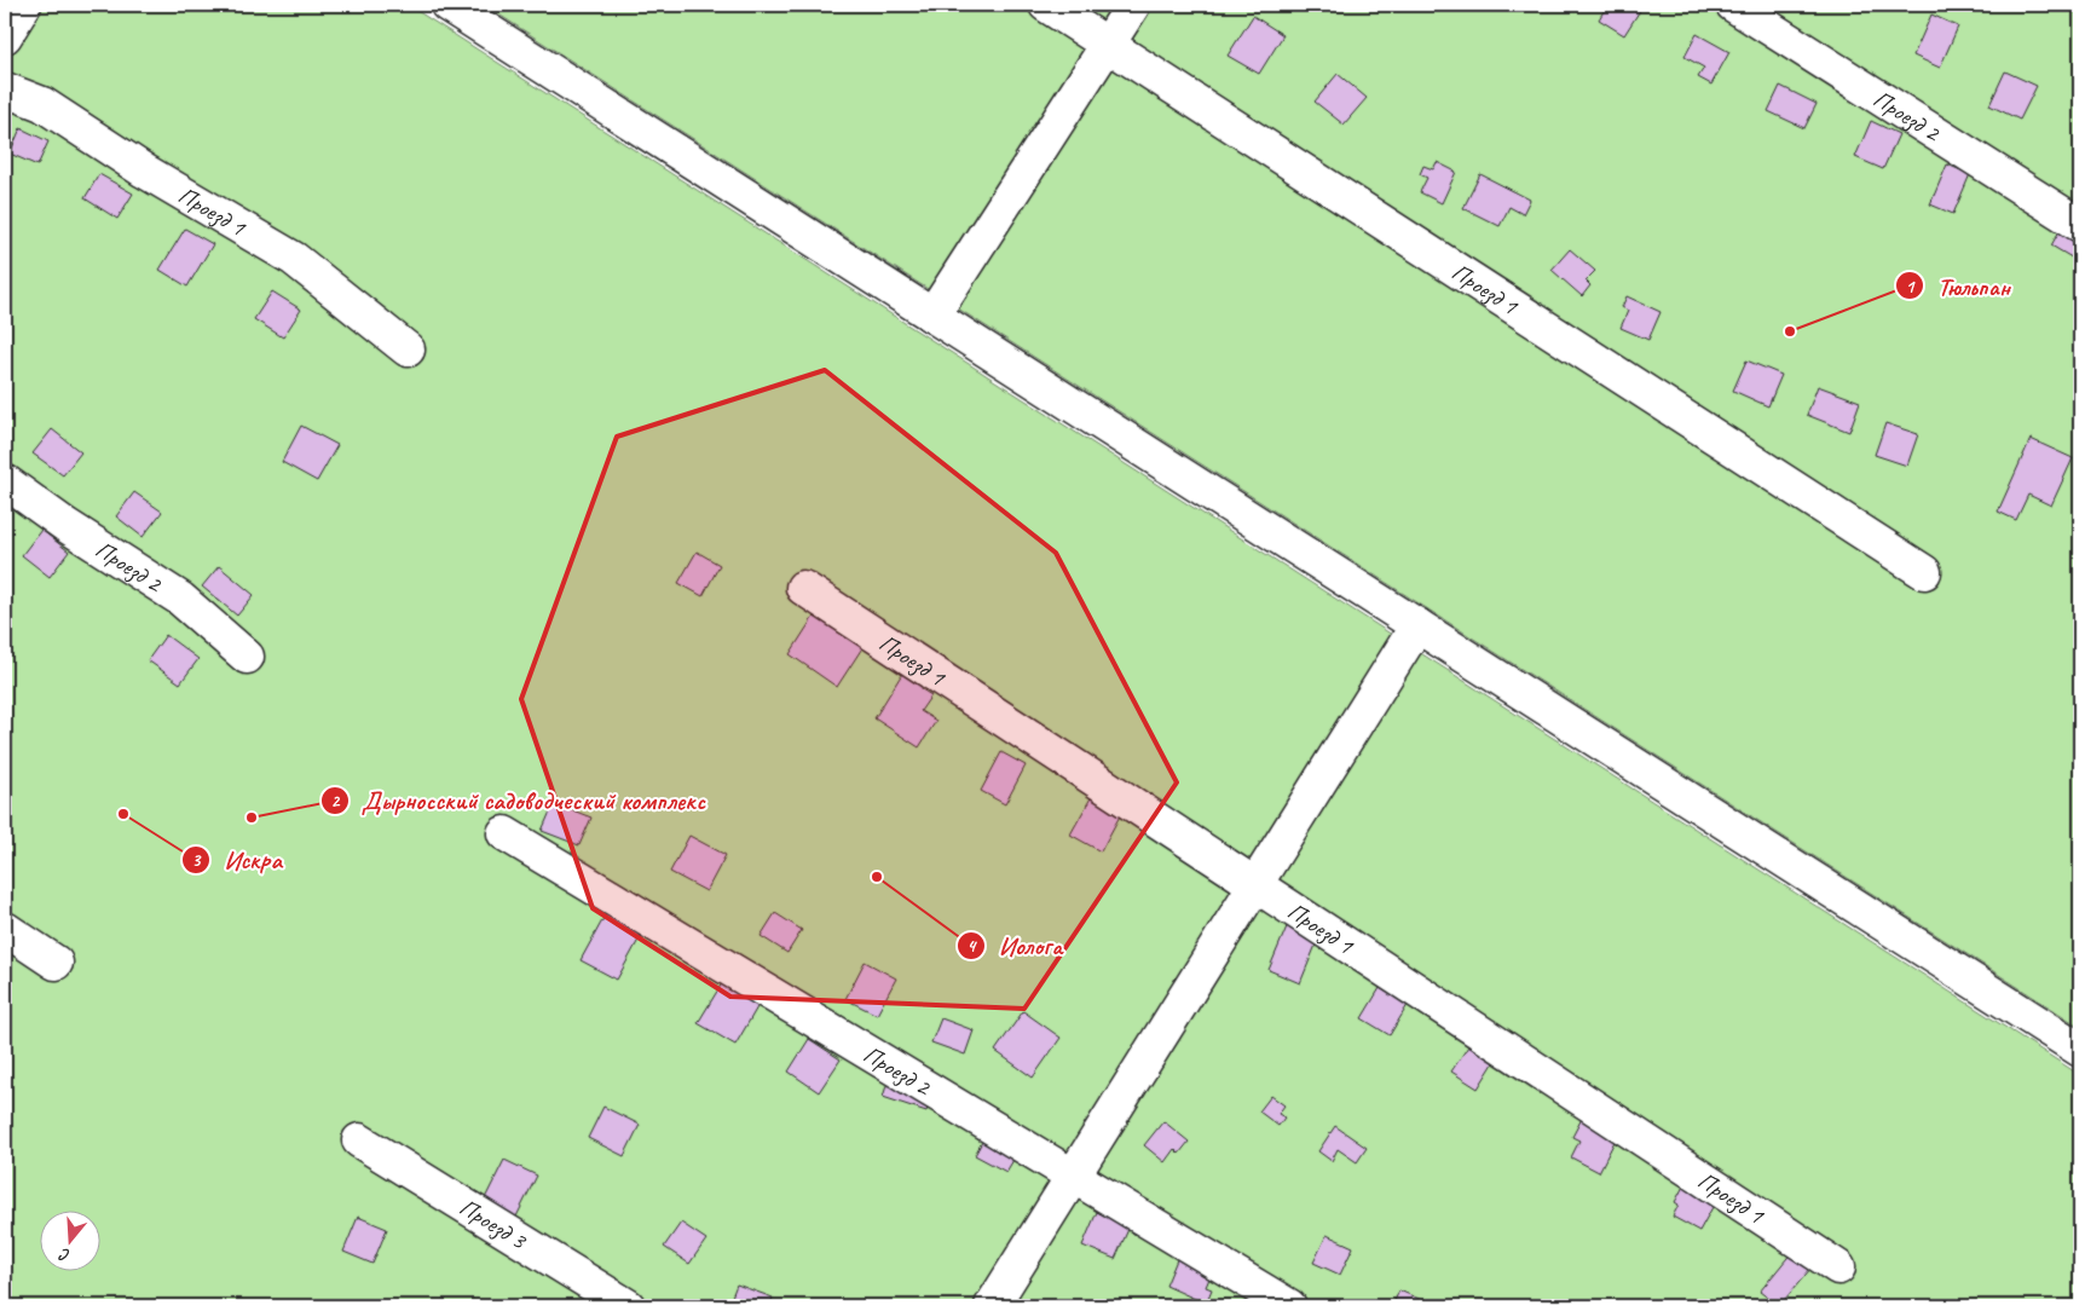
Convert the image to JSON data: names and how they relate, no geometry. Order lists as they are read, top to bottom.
{
  "streets": {
    "street": ["Проезд 2", "Проезд 1", "Проезд 3"]
  },
  "places": [
    "Тюльпан",
    "Искра",
    "Дырносский садоводческий комплекс",
    "Иолога"
  ],
  "north": "bottom"
}
